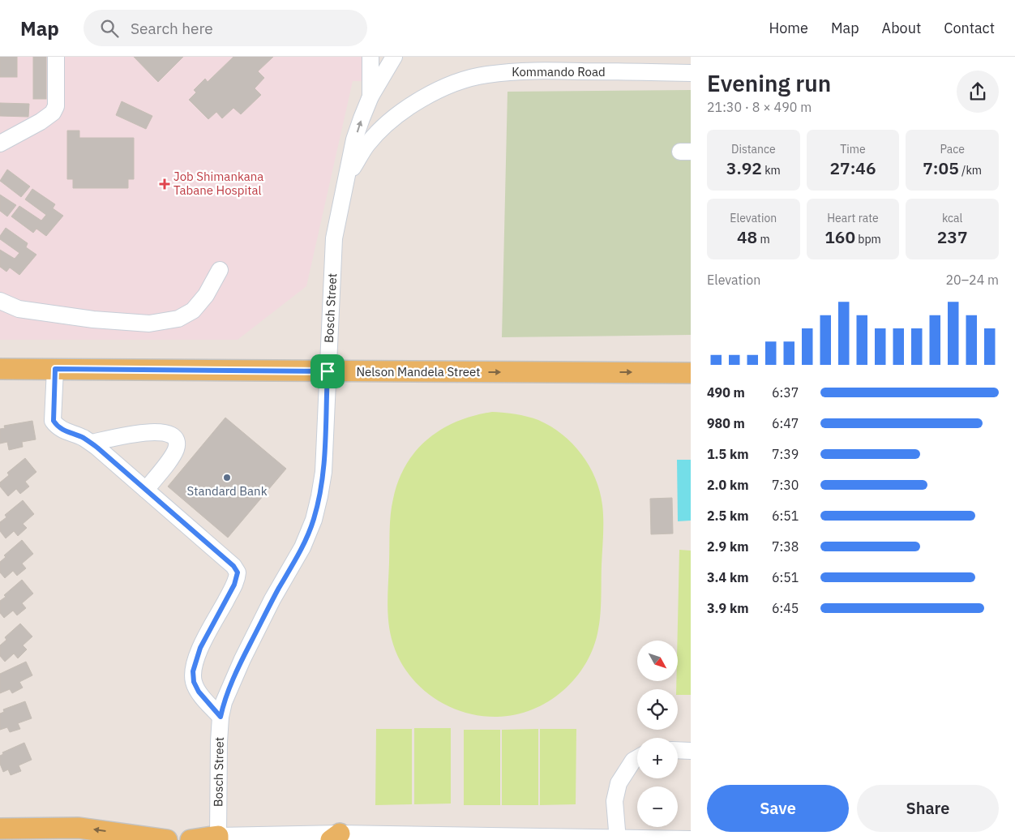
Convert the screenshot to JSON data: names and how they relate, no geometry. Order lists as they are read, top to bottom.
{
  "streets": {
    "main road": ["Nelson Mandela Street"],
    "street": ["Kommando Road", "Bosch Street"]
  },
  "crossings": [
    ["Kommando Road", "Bosch Street"],
    ["Bosch Street", "Nelson Mandela Street"]
  ],
  "one_way": ["Nelson Mandela Street"],
  "places": {
    "health": ["Job Shimankana Tabane Hospital"],
    "other": ["Standard Bank"]
  },
  "north": "bottom right",
  "page": {
    "header": "Map",
    "search": "Search here",
    "nav": [
      "Home",
      "Map",
      "About",
      "Contact"
    ],
    "heading": ["Evening run", "21:30 · 8 × 490 m"],
    "stats": [
      ["Distance", "3.92 km"],
      ["Time", "27:46"],
      ["Pace", "7:05 /km"],
      ["Elevation", "48 m"],
      ["Heart rate", "160 bpm"],
      ["kcal", "237"]
    ],
    "chart": ["Elevation", "20–24 m"],
    "list": [
      {
        "name": "490 m",
        "note": "6:37"
      },
      {
        "name": "980 m",
        "note": "6:47"
      },
      {
        "name": "1.5 km",
        "note": "7:39"
      },
      {
        "name": "2.0 km",
        "note": "7:30"
      },
      {
        "name": "2.5 km",
        "note": "6:51"
      },
      {
        "name": "2.9 km",
        "note": "7:38"
      },
      {
        "name": "3.4 km",
        "note": "6:51"
      },
      {
        "name": "3.9 km",
        "note": "6:45"
      }
    ],
    "map_buttons": ["+", "−"],
    "buttons": ["Save", "Share"]
  }
}
